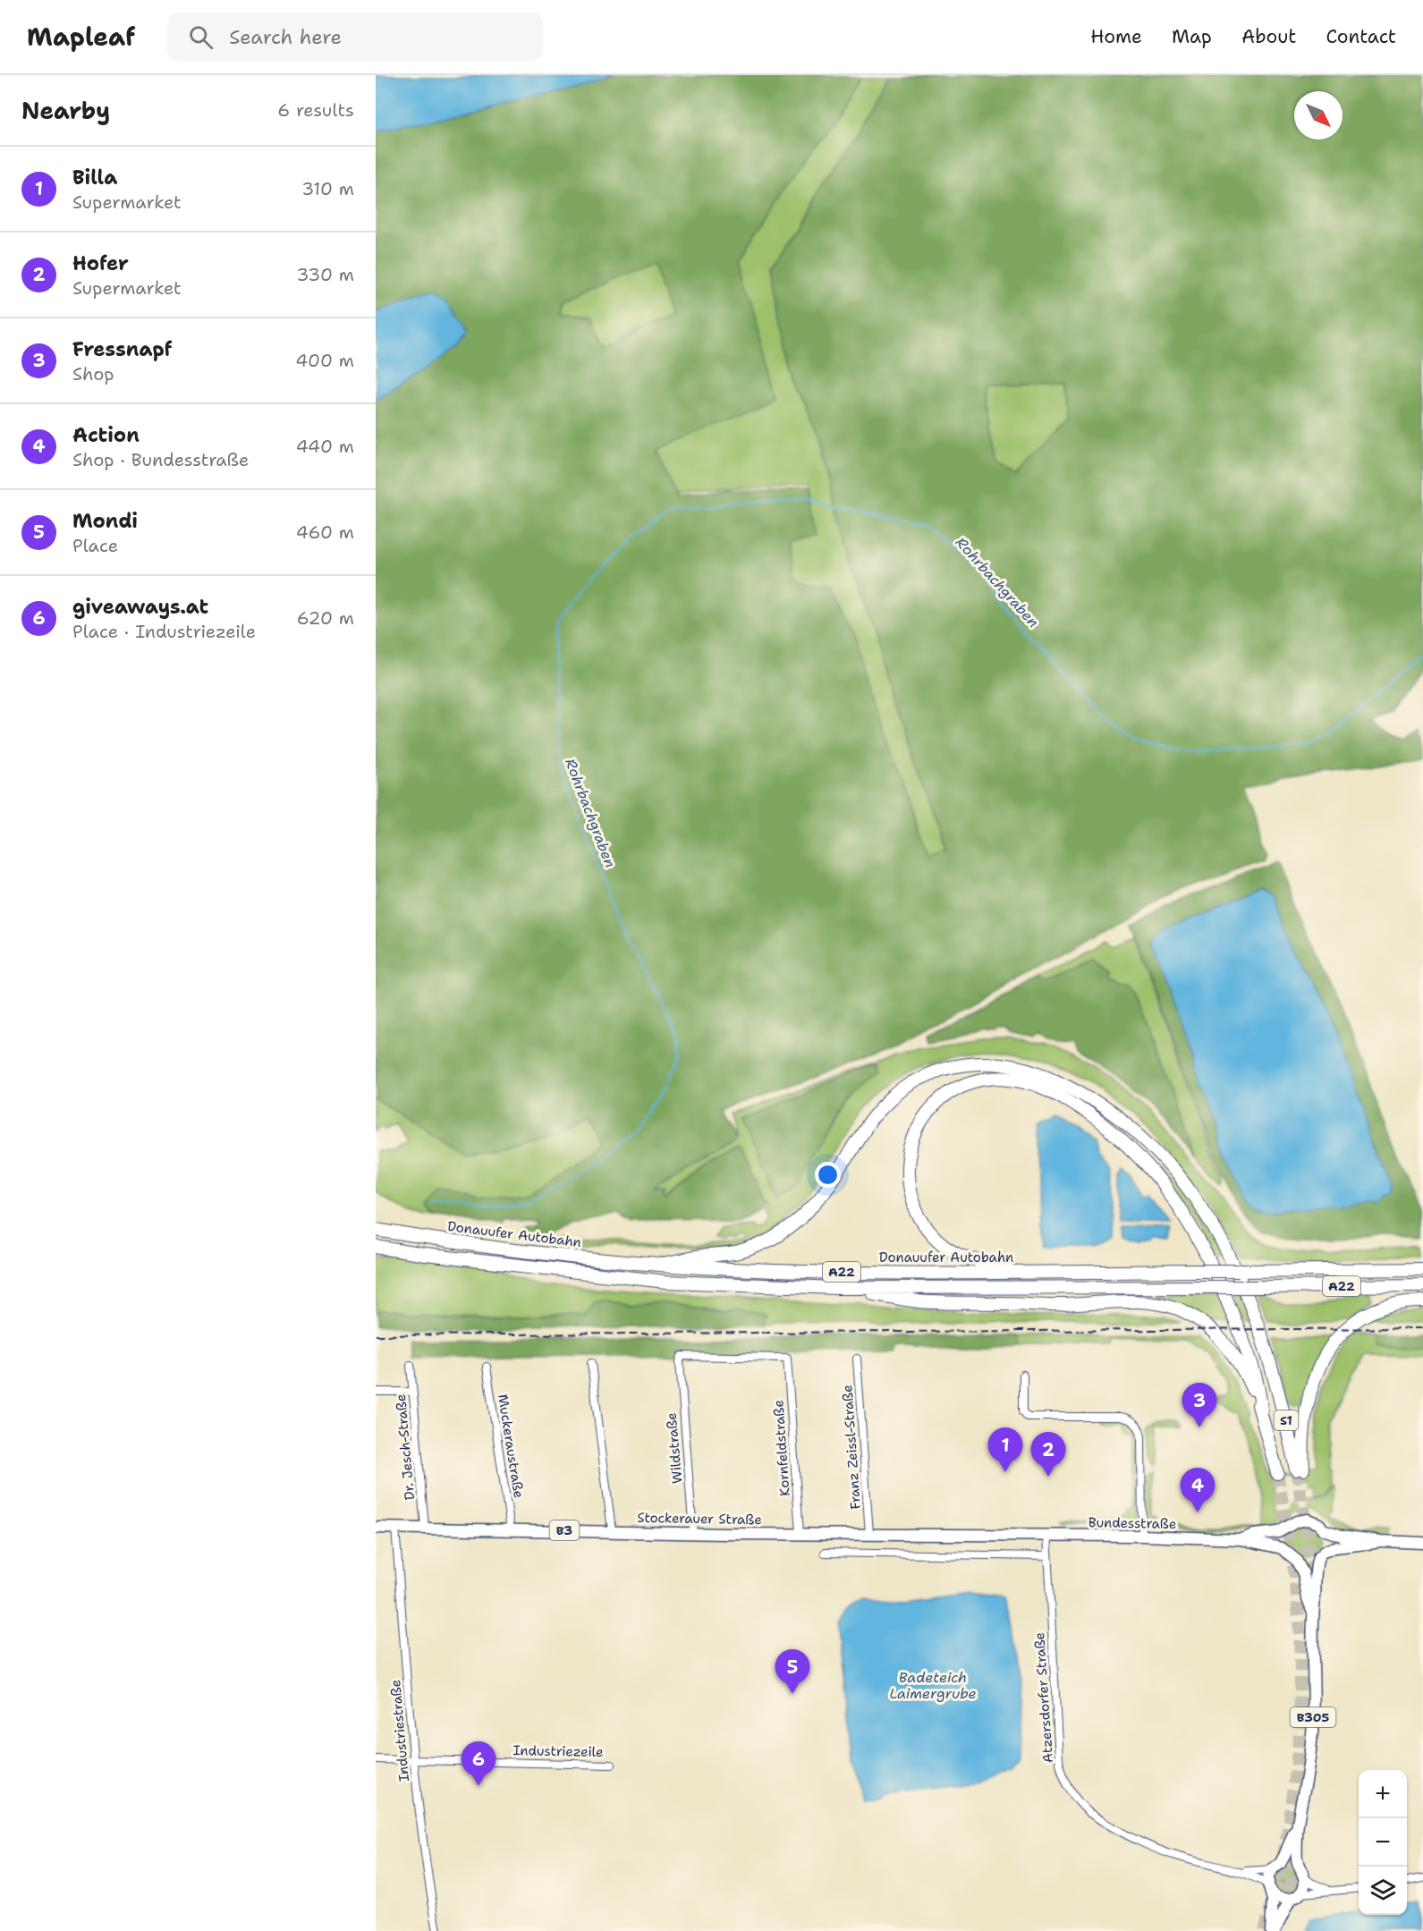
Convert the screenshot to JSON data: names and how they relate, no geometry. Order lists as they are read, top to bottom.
{
  "streets": {
    "highway": ["Donauufer Autobahn", "A22", "S1"],
    "main road": [
      "Stockerauer Straße",
      "Bundesstraße",
      "B3",
      "B305"
    ],
    "street": [
      "Muckeraustraße",
      "Dr. Jesch-Straße",
      "Franz Zeissl-Straße",
      "Wildstraße",
      "Kornfeldstraße",
      "Atzersdorfer Straße",
      "Industriestraße",
      "Industriezeile"
    ]
  },
  "crossings": [
    ["Donauufer Autobahn", "S1"],
    ["A22", "S1"],
    ["Muckeraustraße", "Stockerauer Straße"],
    ["Dr. Jesch-Straße", "Stockerauer Straße"],
    ["Franz Zeissl-Straße", "Stockerauer Straße"],
    ["Wildstraße", "Kornfeldstraße"],
    ["Wildstraße", "Stockerauer Straße"],
    ["Kornfeldstraße", "Stockerauer Straße"],
    ["Stockerauer Straße", "Bundesstraße"],
    ["Stockerauer Straße", "Industriestraße"],
    ["Bundesstraße", "B3"],
    ["Bundesstraße", "Atzersdorfer Straße"],
    ["B3", "B305"],
    ["Atzersdorfer Straße", "B305"],
    ["Industriestraße", "Industriezeile"]
  ],
  "water": ["Rohrbachgraben", "Badeteich Laimergrube"],
  "north": "bottom right",
  "page": {
    "header": "Mapleaf",
    "search": "Search here",
    "nav": [
      "Home",
      "Map",
      "About",
      "Contact"
    ],
    "heading": ["Nearby", "6 results"],
    "list": [
      {
        "mark": "1",
        "name": "Billa",
        "note": "Supermarket",
        "value": "310 m"
      },
      {
        "mark": "2",
        "name": "Hofer",
        "note": "Supermarket",
        "value": "330 m"
      },
      {
        "mark": "3",
        "name": "Fressnapf",
        "note": "Shop",
        "value": "400 m"
      },
      {
        "mark": "4",
        "name": "Action",
        "note": "Shop · Bundesstraße",
        "value": "440 m"
      },
      {
        "mark": "5",
        "name": "Mondi",
        "note": "Place",
        "value": "460 m"
      },
      {
        "mark": "6",
        "name": "giveaways.at",
        "note": "Place · Industriezeile",
        "value": "620 m"
      }
    ],
    "pins": [
      "3",
      "1",
      "2",
      "4",
      "5",
      "6"
    ],
    "map_buttons": ["+", "−"]
  }
}
